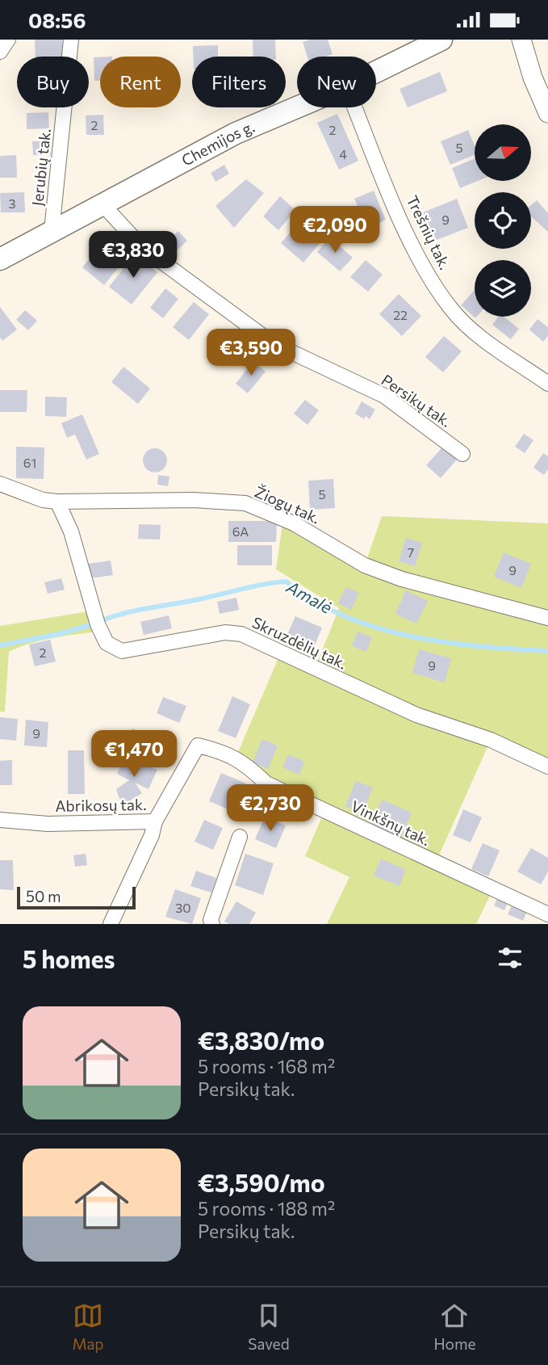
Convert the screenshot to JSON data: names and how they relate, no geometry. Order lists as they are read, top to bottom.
{
  "streets": {
    "main road": ["Chemijos g."],
    "street": [
      "Jerubių tak.",
      "Trešnių tak.",
      "Persikų tak.",
      "Žiogų tak.",
      "Skruzdėlių tak.",
      "Abrikosų tak.",
      "Vinkšnų tak."
    ]
  },
  "crossings": [
    ["Chemijos g.", "Jerubių tak."],
    ["Chemijos g.", "Persikų tak."],
    ["Žiogų tak.", "Skruzdėlių tak."],
    ["Abrikosų tak.", "Vinkšnų tak."]
  ],
  "water": ["Amalė"],
  "house_numbers": [
    "2",
    "2",
    "5",
    "4",
    "3",
    "9",
    "22",
    "61",
    "5",
    "6A",
    "7",
    "9",
    "2",
    "9",
    "9",
    "30"
  ],
  "scale_bar": "50 m",
  "north": "right",
  "page": {
    "status": "08:56",
    "chip": [
      "Buy",
      "Rent",
      "Filters",
      "New"
    ],
    "price": [
      "€2,090",
      "€3,830",
      "€3,590",
      "€1,470",
      "€2,730"
    ],
    "scale": "50 m",
    "heading": "5 homes",
    "list": [
      {
        "name": "€3,830/mo",
        "note": "5 rooms · 168 m² · Persikų tak."
      },
      {
        "name": "€3,590/mo",
        "note": "5 rooms · 188 m² · Persikų tak."
      }
    ],
    "tabs": ["Map", "Saved", "Home"]
  }
}
